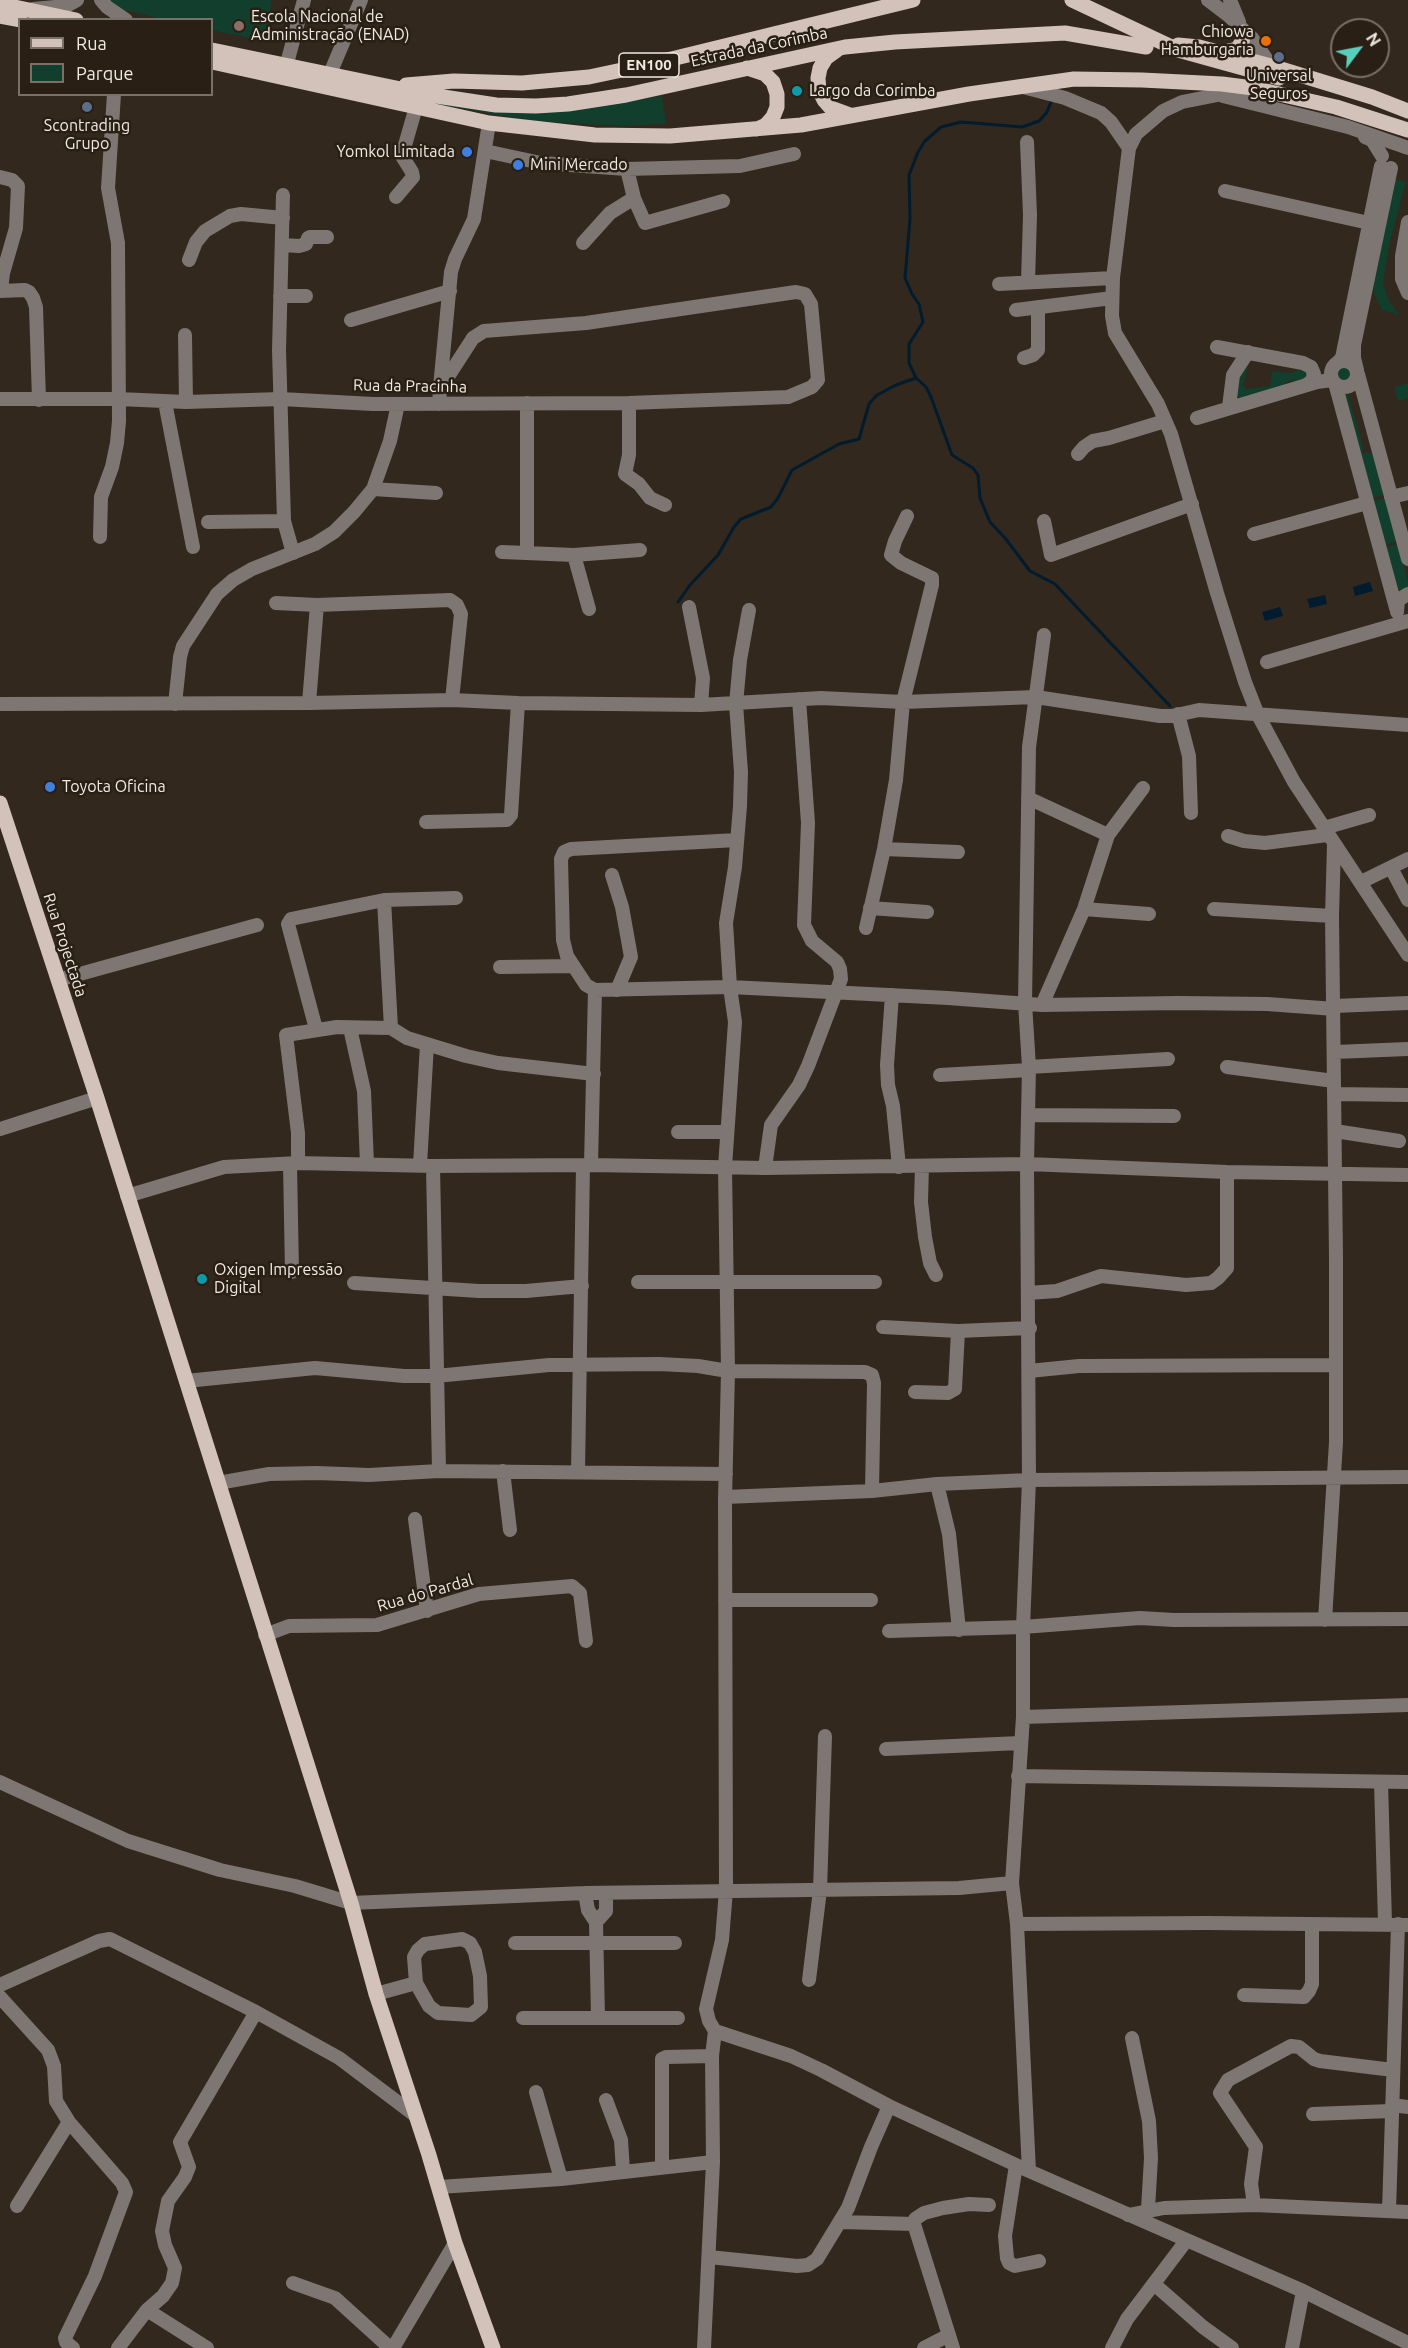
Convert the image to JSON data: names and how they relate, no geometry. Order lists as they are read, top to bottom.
{
  "streets": {
    "main road": ["Estrada da Corimba", "EN100", "Rua Projectada"],
    "street": ["Rua da Pracinha", "Rua do Pardal"]
  },
  "crossings": [
    ["Rua Projectada", "Rua do Pardal"]
  ],
  "places": [
    "Escola Nacional de Administração (ENAD)",
    "Chiowa Hamburgaria",
    "Universal Seguros",
    "Largo da Corimba",
    "Scontrading Grupo",
    "Yomkol Limitada",
    "Mini Mercado",
    "Toyota Oficina",
    "Oxigen Impressão Digital"
  ],
  "legend": ["Rua", "Parque"],
  "north": "top right"
}
